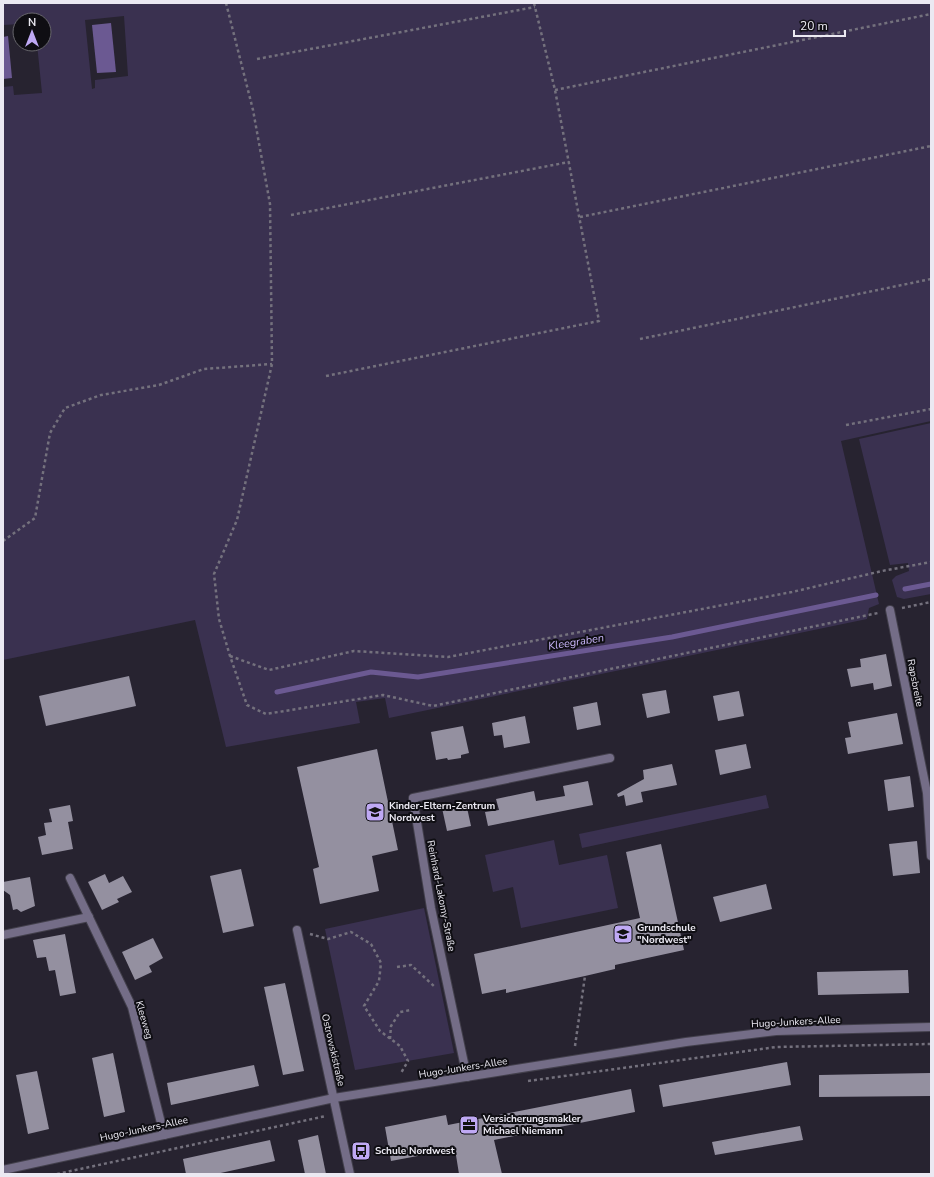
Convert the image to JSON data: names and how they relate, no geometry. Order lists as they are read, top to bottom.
{
  "streets": {
    "street": [
      "Rapsbreite",
      "Reinhard-Lakomy-Straße",
      "Kleeweg",
      "Hugo-Junkers-Allee",
      "Ostrowskistraße"
    ]
  },
  "crossings": [
    ["Reinhard-Lakomy-Straße", "Hugo-Junkers-Allee"],
    ["Kleeweg", "Hugo-Junkers-Allee"],
    ["Hugo-Junkers-Allee", "Ostrowskistraße"]
  ],
  "water": ["Kleegraben"],
  "places": {
    "school or university": ["Kinder-Eltern-Zentrum Nordwest", "Grundschule \"Nordwest\""],
    "office": ["Versicherungsmakler Michael Niemann"],
    "bus stop": ["Schule Nordwest"]
  },
  "scale_bar": "20 m",
  "north": "top"
}
